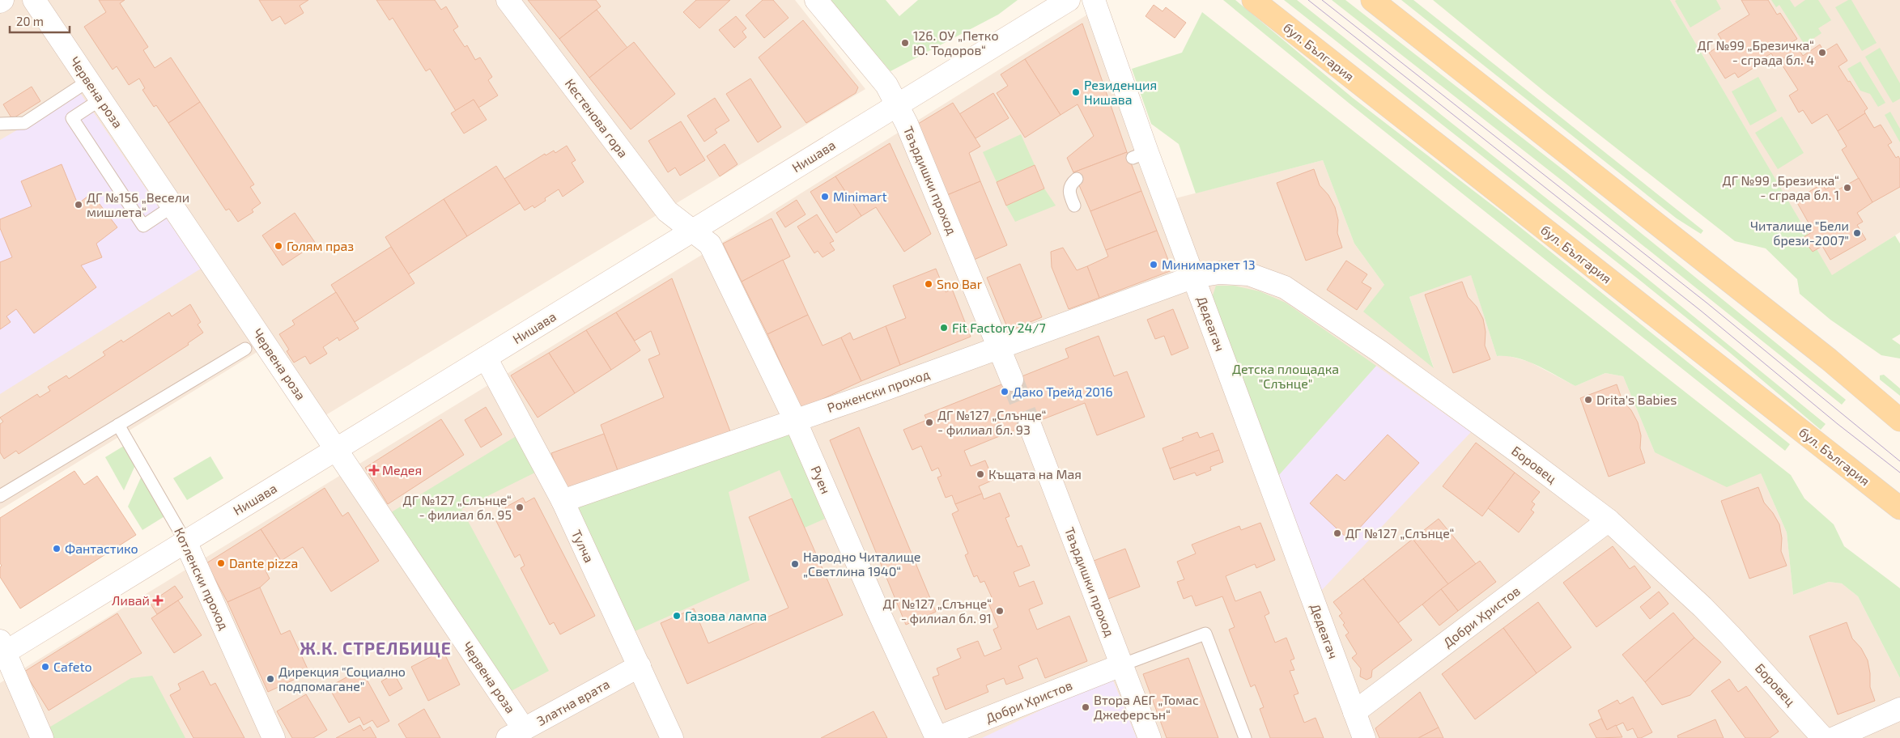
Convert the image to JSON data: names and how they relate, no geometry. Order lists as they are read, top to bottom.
{
  "streets": {
    "main road": ["бул. България"],
    "street": [
      "Червена роза",
      "Кестенова гора",
      "Нишава",
      "Твърдишки проход",
      "Дедеагач",
      "Роженски проход",
      "Боровец",
      "Руен",
      "Тулча",
      "Котленски проход",
      "Добри Христов",
      "Златна врата"
    ]
  },
  "crossings": [
    ["Червена роза", "Нишава"],
    ["Червена роза", "Златна врата"],
    ["Кестенова гора", "Нишава"],
    ["Кестенова гора", "Руен"],
    ["Нишава", "Твърдишки проход"],
    ["Нишава", "Руен"],
    ["Нишава", "Тулча"],
    ["Нишава", "Котленски проход"],
    ["Твърдишки проход", "Роженски проход"],
    ["Твърдишки проход", "Добри Христов"],
    ["Дедеагач", "Роженски проход"],
    ["Дедеагач", "Боровец"],
    ["Дедеагач", "Добри Христов"],
    ["Роженски проход", "Боровец"],
    ["Роженски проход", "Руен"],
    ["Роженски проход", "Тулча"],
    ["Боровец", "Добри Христов"],
    ["Руен", "Добри Христов"],
    ["Тулча", "Златна врата"]
  ],
  "districts": ["Ж.К. СТРЕЛБИЩЕ"],
  "parks": ["Детска площадка \"Слънце\""],
  "places": {
    "other": [
      "126. ОУ „Петко Ю. Тодоров“",
      "ДГ №99 „Брезичка“ - сграда бл. 4",
      "Резиденция Нишава",
      "ДГ №99 „Брезичка“ - сграда бл. 1",
      "Minimart",
      "ДГ №156 „Весели мишлета“",
      "Читалище \"Бели брези-2007\"",
      "Голям праз",
      "Минимаркет 13",
      "Sno Bar",
      "Fit Factory 24/7",
      "Дако Трейд 2016",
      "Drita's Babies",
      "ДГ №127 „Слънце“ - филиал бл. 93",
      "Къщата на Мая",
      "ДГ №127 „Слънце“ - филиал бл. 95",
      "ДГ №127 „Слънце“",
      "Фантастико",
      "Dante pizza",
      "Народно Читалище „Светлина 1940“",
      "ДГ №127 „Слънце“ - филиал бл. 91",
      "Газова лампа",
      "Cafeto",
      "Дирекция \"Социално подпомагане\"",
      "Втора АЕГ „Томас Джеферсън“"
    ],
    "health": ["Медея", "Ливай"]
  },
  "scale_bar": "20 m"
}
